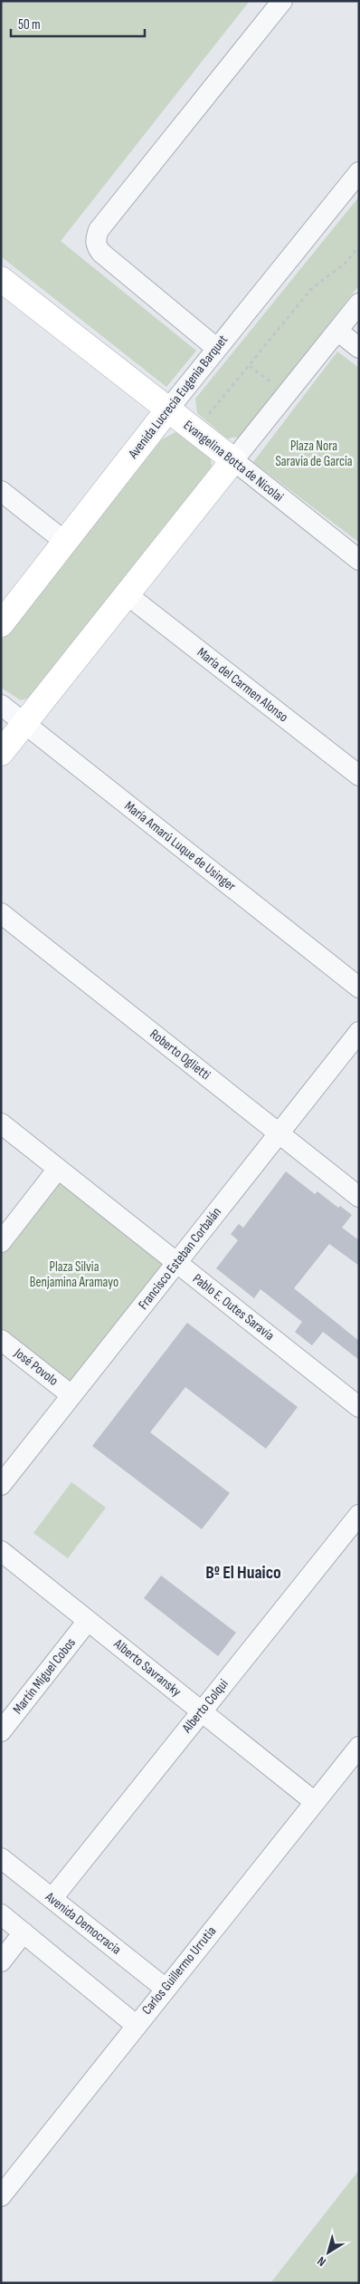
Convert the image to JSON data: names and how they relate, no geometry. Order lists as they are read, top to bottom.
{
  "streets": {
    "street": [
      "Avenida Lucrecia Eugenia Barquet",
      "Evangelina Botta de Nicolai",
      "María del Carmen Alonso",
      "María Amarú Luque de Usinger",
      "Roberto Oglietti",
      "Francisco Esteban Corbalán",
      "Pablo E. Outes Saravia",
      "José Povolo",
      "Alberto Savransky",
      "Martín Miguel Cobos",
      "Alberto Colqui",
      "Avenida Democracia",
      "Carlos Guillermo Urrutia"
    ]
  },
  "crossings": [
    ["Avenida Lucrecia Eugenia Barquet", "Evangelina Botta de Nicolai"],
    ["Roberto Oglietti", "Francisco Esteban Corbalán"],
    ["Francisco Esteban Corbalán", "Pablo E. Outes Saravia"],
    ["Francisco Esteban Corbalán", "José Povolo"],
    ["Alberto Savransky", "Martín Miguel Cobos"],
    ["Alberto Savransky", "Alberto Colqui"],
    ["Alberto Savransky", "Carlos Guillermo Urrutia"],
    ["Alberto Colqui", "Avenida Democracia"],
    ["Avenida Democracia", "Carlos Guillermo Urrutia"]
  ],
  "districts": ["Bº El Huaico"],
  "parks": ["Plaza Nora Saravia de García", "Plaza Silvia Benjamina Aramayo"],
  "scale_bar": "50 m",
  "north": "bottom left"
}
